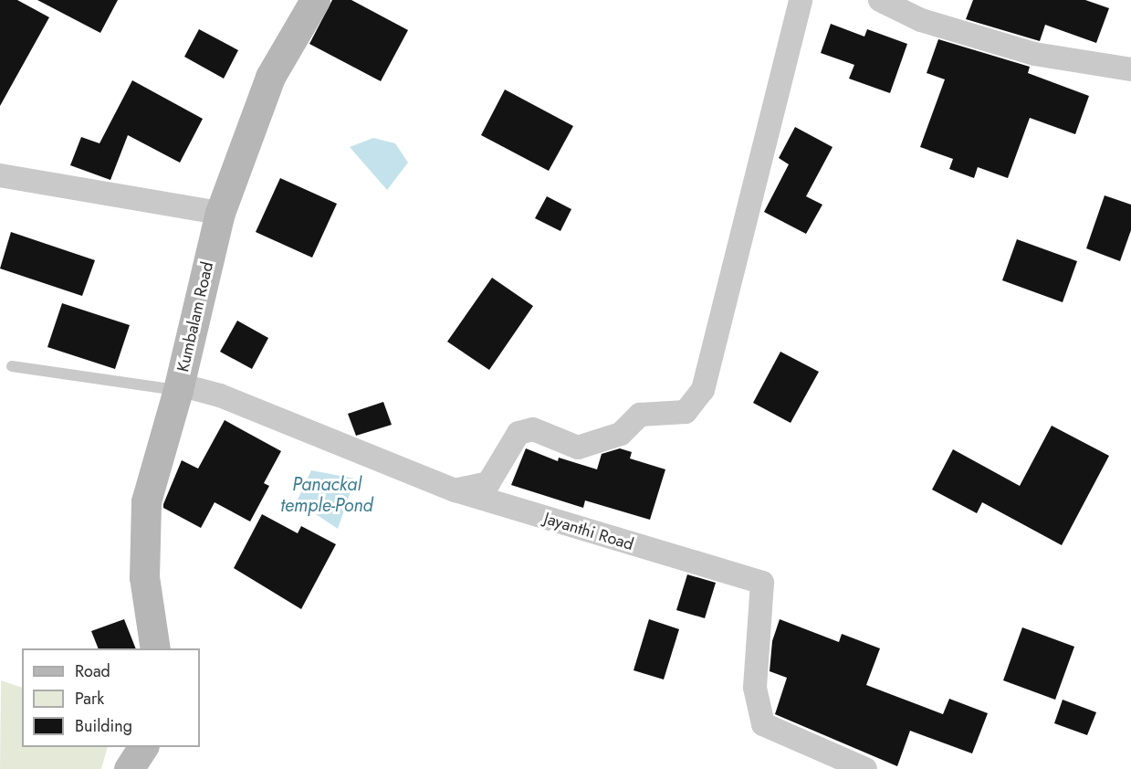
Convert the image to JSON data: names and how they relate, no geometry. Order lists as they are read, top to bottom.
{
  "streets": {
    "main road": ["Kumbalam Road"],
    "street": ["Jayanthi Road"]
  },
  "crossings": [
    ["Kumbalam Road", "Jayanthi Road"]
  ],
  "water": ["Panackal temple-Pond"],
  "legend": ["Road", "Park", "Building"]
}
